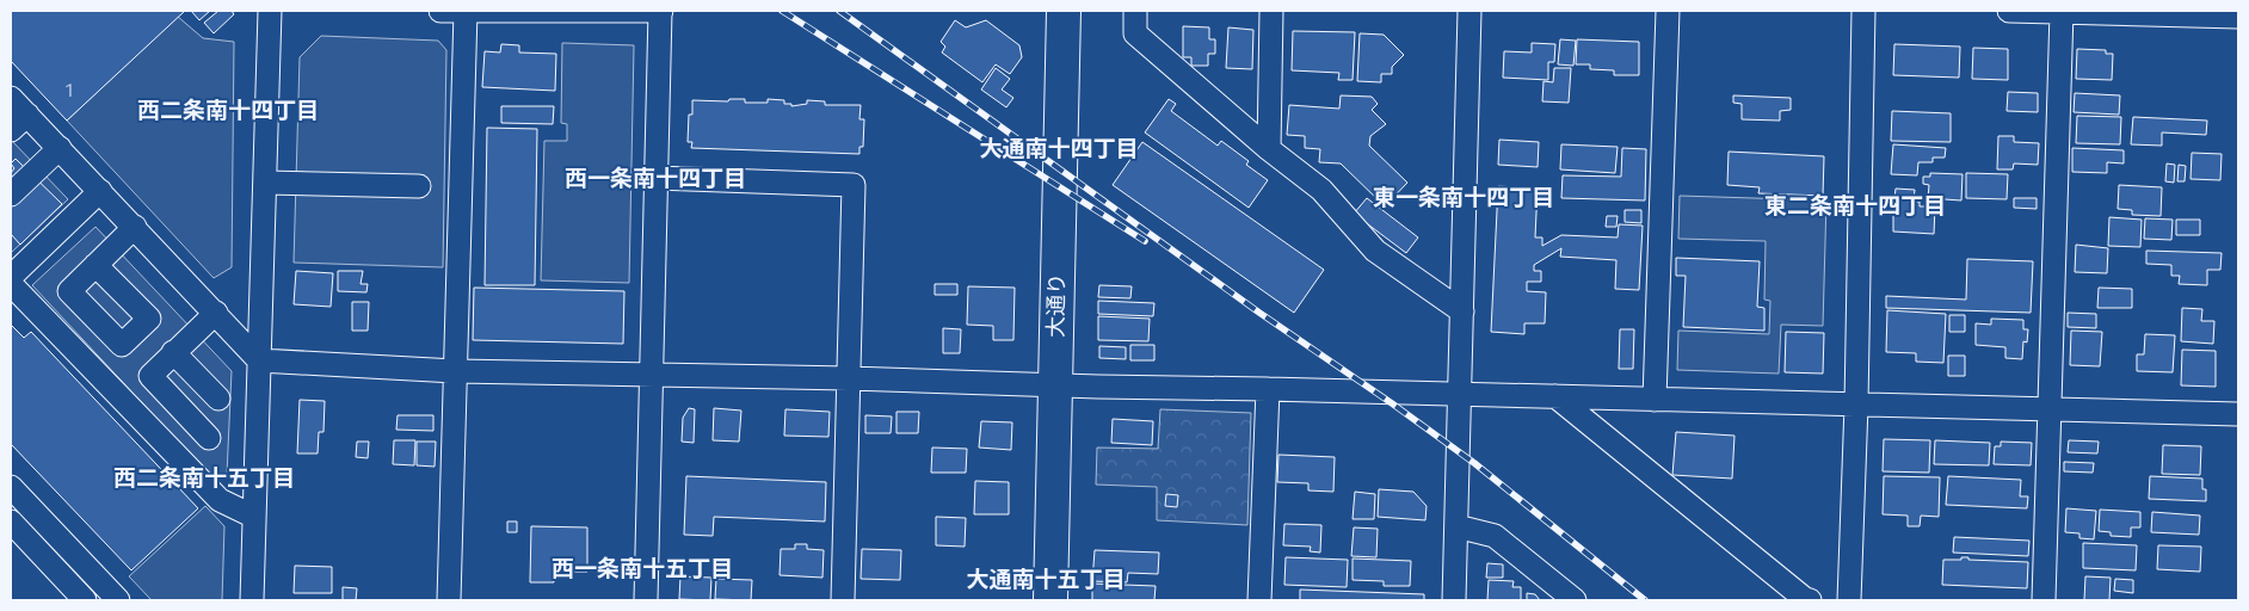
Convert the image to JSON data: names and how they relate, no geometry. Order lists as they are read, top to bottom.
{
  "streets": {
    "highway": ["大通り"]
  },
  "districts": [
    "西二条南十四丁目",
    "大通南十四丁目",
    "西一条南十四丁目",
    "東一条南十四丁目",
    "東二条南十四丁目",
    "西二条南十五丁目",
    "西一条南十五丁目",
    "大通南十五丁目"
  ],
  "house_numbers": ["1"]
}
